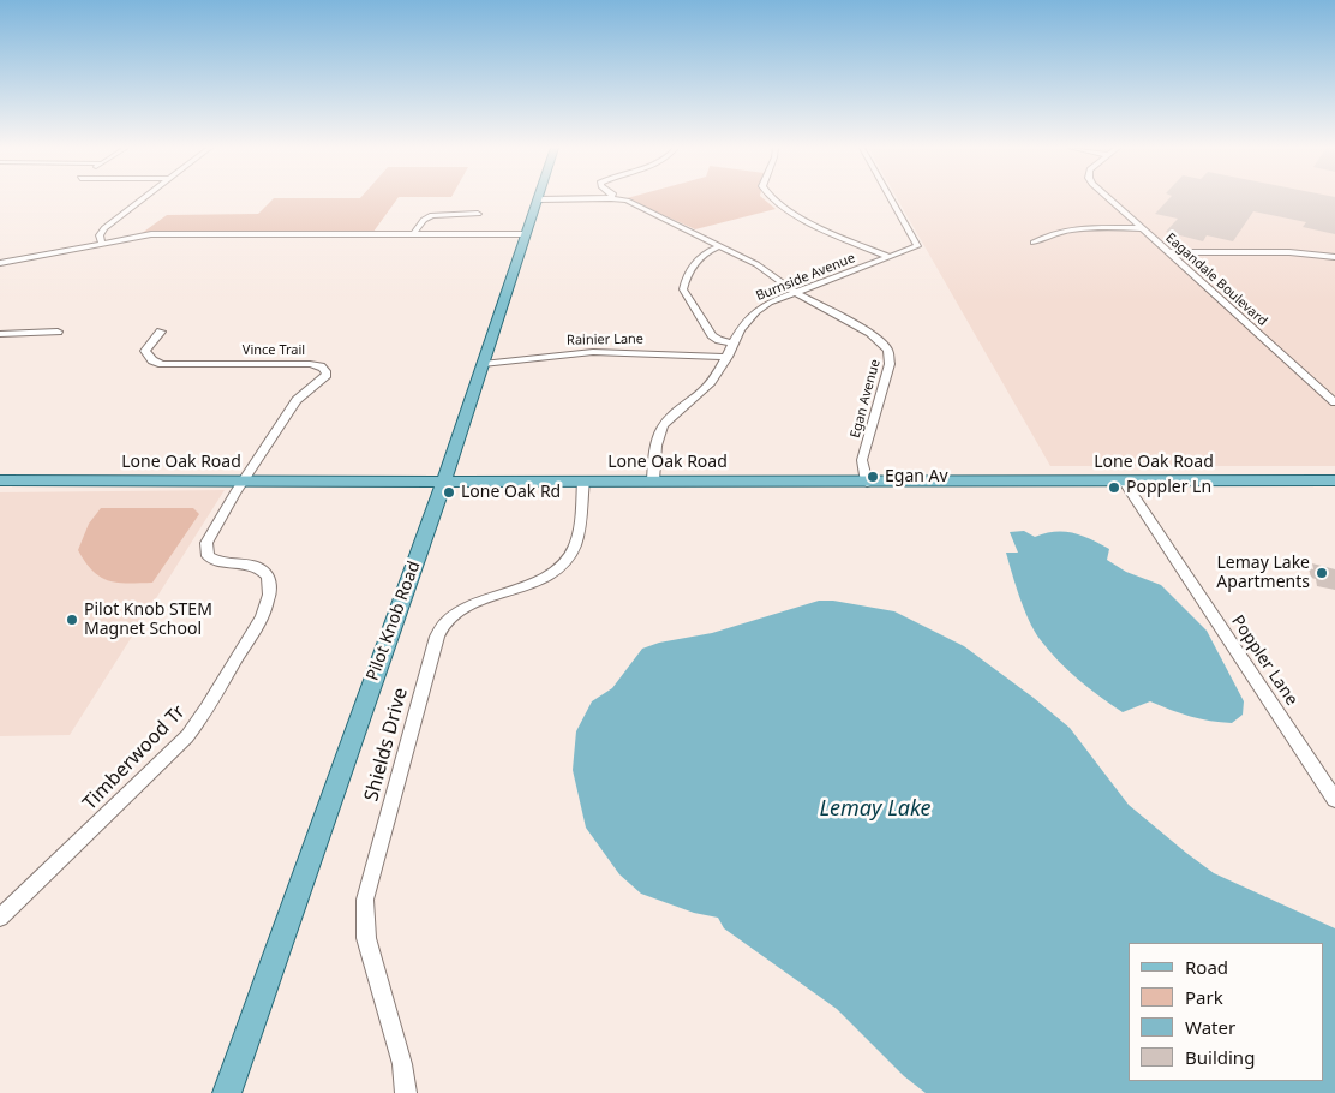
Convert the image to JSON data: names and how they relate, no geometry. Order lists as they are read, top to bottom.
{
  "streets": {
    "main road": ["Lone Oak Road", "Pilot Knob Road"],
    "street": [
      "Burnside Avenue",
      "Eagandale Boulevard",
      "Rainier Lane",
      "Vince Trail",
      "Egan Avenue",
      "Poppler Lane",
      "Shields Drive",
      "Timberwood Tr"
    ]
  },
  "crossings": [
    ["Burnside Avenue", "Rainier Lane"],
    ["Burnside Avenue", "Egan Avenue"],
    ["Burnside Avenue", "Lone Oak Road"],
    ["Rainier Lane", "Pilot Knob Road"],
    ["Vince Trail", "Lone Oak Road"],
    ["Vince Trail", "Timberwood Tr"],
    ["Egan Avenue", "Lone Oak Road"],
    ["Egan Avenue", "Pilot Knob Road"],
    ["Lone Oak Road", "Pilot Knob Road"],
    ["Lone Oak Road", "Poppler Lane"],
    ["Lone Oak Road", "Shields Drive"],
    ["Lone Oak Road", "Timberwood Tr"]
  ],
  "water": ["Lemay Lake"],
  "places": [
    "Egan Av",
    "Poppler Ln",
    "Lone Oak Rd",
    "Lemay Lake Apartments",
    "Pilot Knob STEM Magnet School"
  ],
  "legend": [
    "Road",
    "Park",
    "Water",
    "Building"
  ]
}
